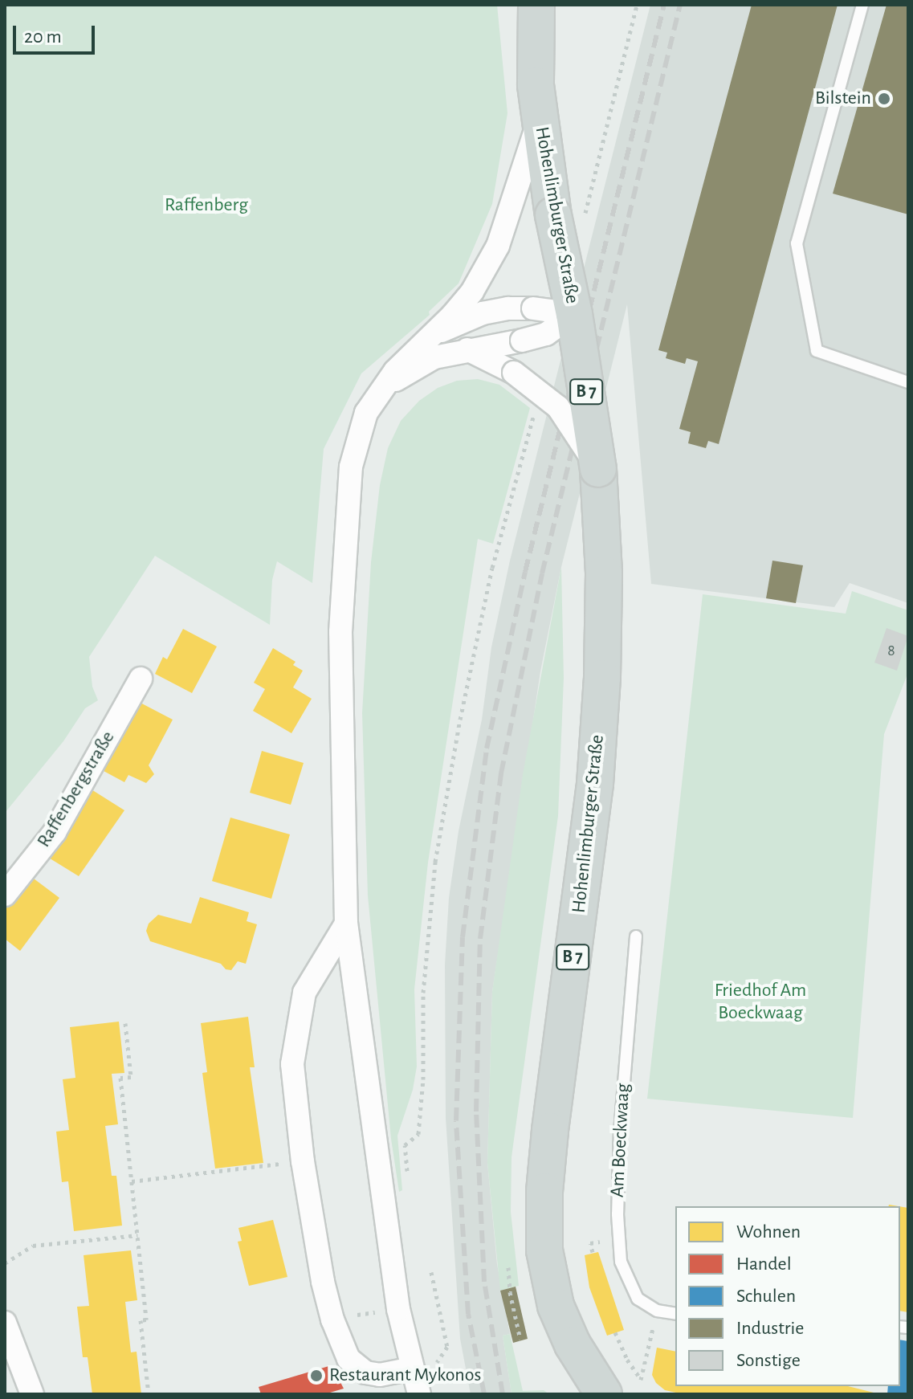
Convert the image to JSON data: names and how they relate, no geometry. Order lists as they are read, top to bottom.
{
  "streets": {
    "main road": ["Hohenlimburger Straße", "B 7"],
    "street": ["Raffenbergstraße"],
    "lane": ["Am Boeckwaag"]
  },
  "parks": ["Raffenberg", "Friedhof Am Boeckwaag"],
  "places": ["Bilstein", "Restaurant Mykonos"],
  "house_numbers": ["8"],
  "legend": [
    "Wohnen",
    "Handel",
    "Schulen",
    "Industrie",
    "Sonstige"
  ],
  "scale_bar": "20 m"
}
